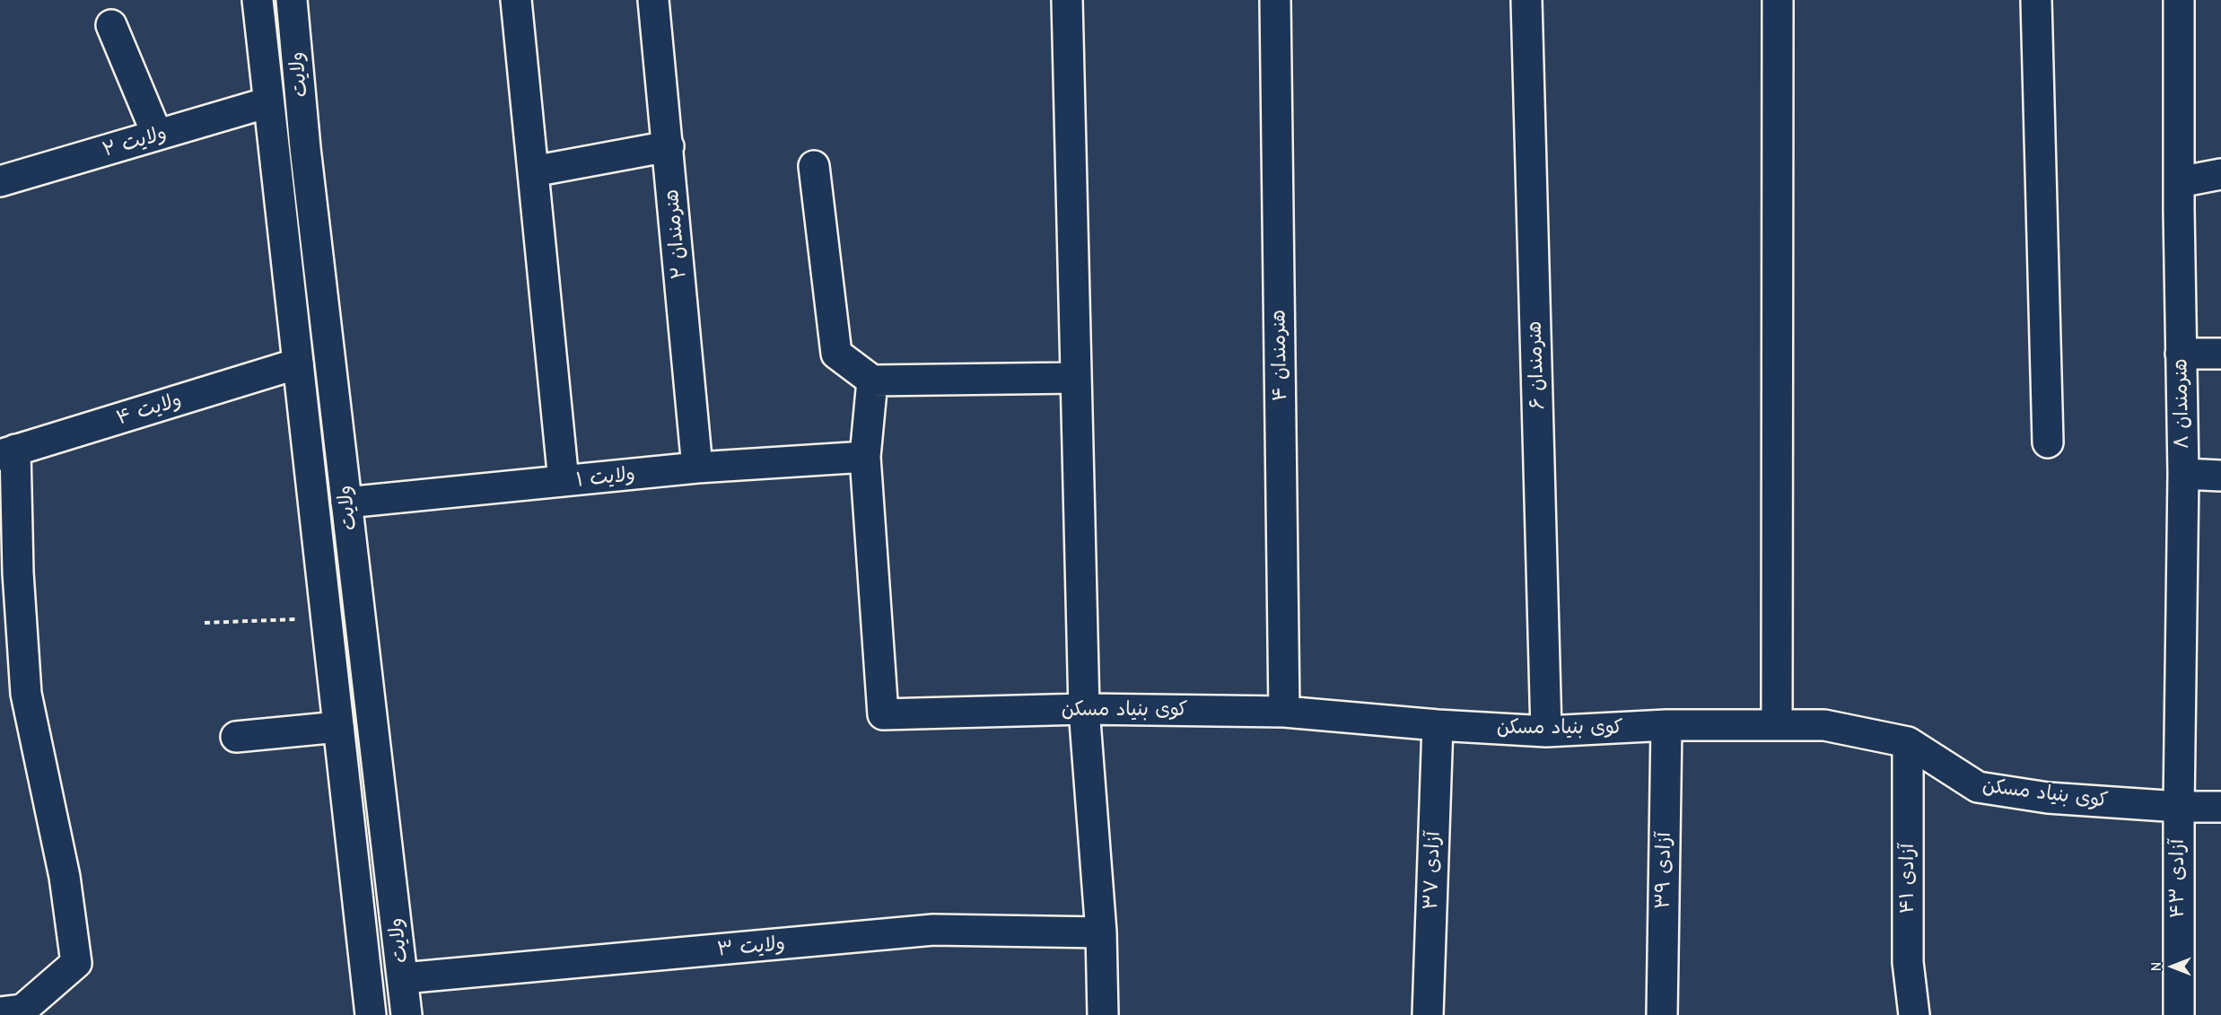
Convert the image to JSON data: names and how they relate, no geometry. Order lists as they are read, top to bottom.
{
  "streets": {
    "street": [
      "ولایت",
      "ولایت ۲",
      "هنرمندان ۲",
      "هنرمندان ۴",
      "هنرمندان ۶",
      "هنرمندان ۸",
      "ولایت ۴",
      "ولایت ۱",
      "کوی بنیاد مسکن",
      "آزادی ۳۷",
      "آزادی ۳۹",
      "آزادی ۴۱",
      "آزادی ۴۳",
      "ولایت ۳"
    ]
  },
  "crossings": [
    ["ولایت", "ولایت ۲"],
    ["ولایت", "ولایت ۴"],
    ["ولایت", "ولایت ۱"],
    ["ولایت", "ولایت ۳"],
    ["هنرمندان ۲", "ولایت ۱"],
    ["هنرمندان ۴", "کوی بنیاد مسکن"],
    ["هنرمندان ۶", "کوی بنیاد مسکن"],
    ["هنرمندان ۸", "کوی بنیاد مسکن"],
    ["هنرمندان ۸", "آزادی ۴۳"],
    ["ولایت ۱", "کوی بنیاد مسکن"],
    ["کوی بنیاد مسکن", "آزادی ۳۷"],
    ["کوی بنیاد مسکن", "آزادی ۳۹"],
    ["کوی بنیاد مسکن", "آزادی ۴۱"],
    ["کوی بنیاد مسکن", "آزادی ۴۳"]
  ],
  "north": "left"
}
